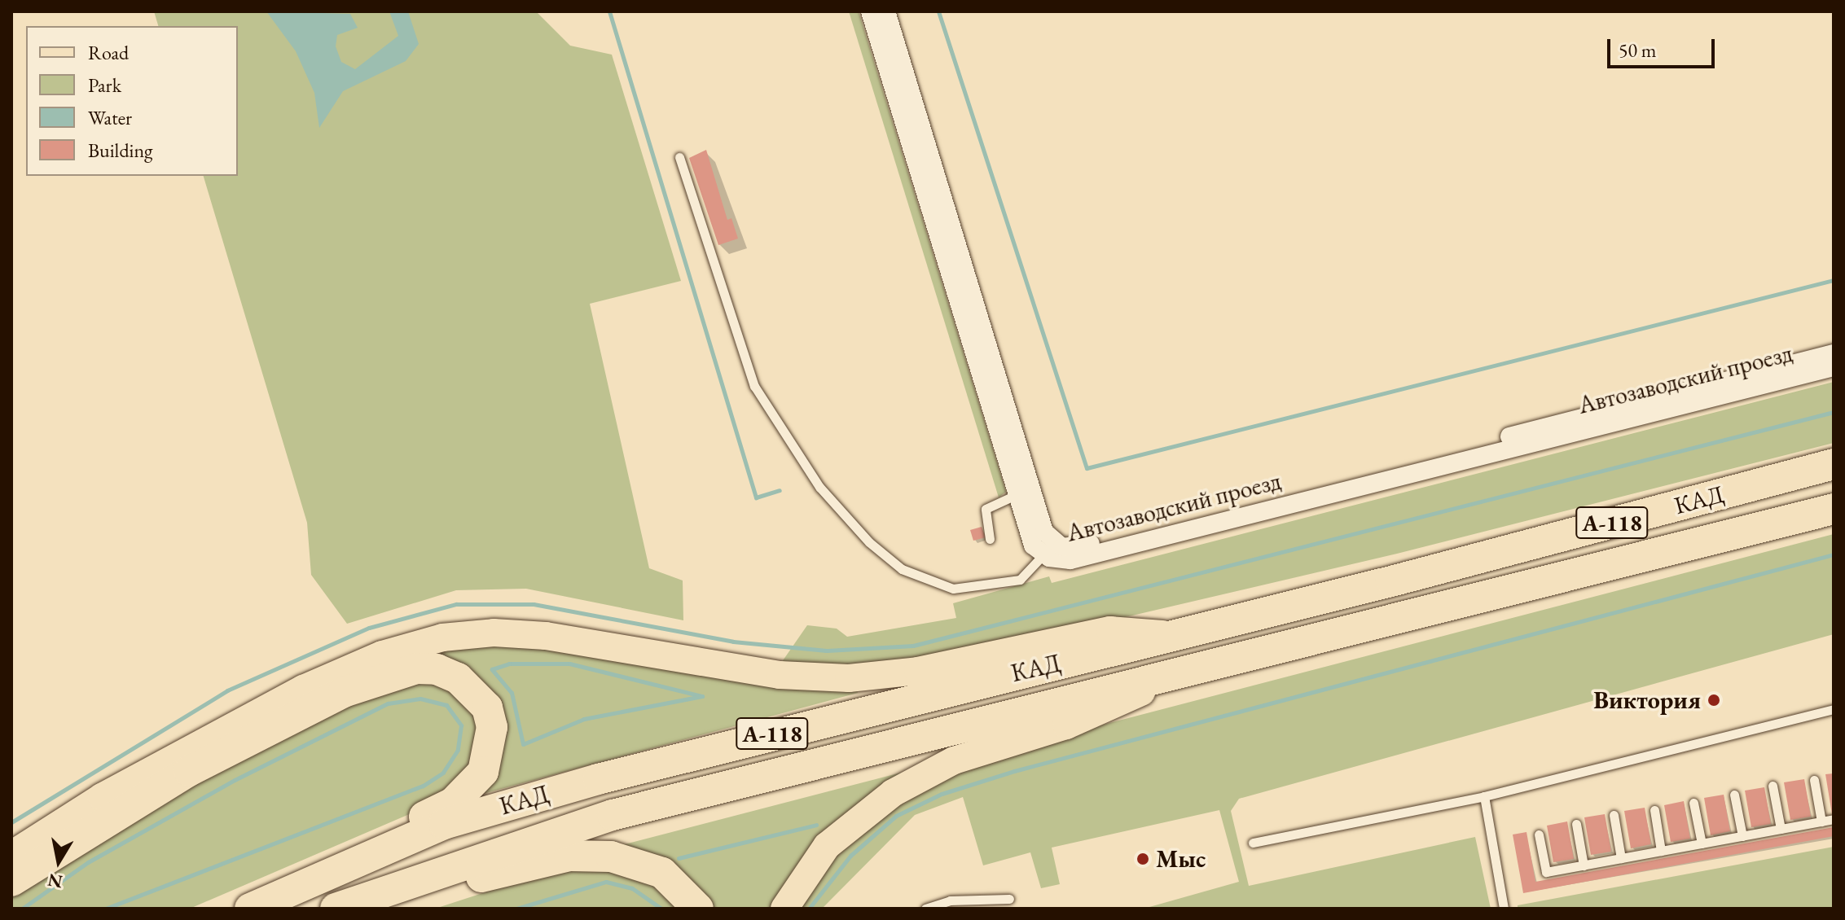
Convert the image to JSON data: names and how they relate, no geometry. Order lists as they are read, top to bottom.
{
  "streets": {
    "highway": ["КАД", "А-118"],
    "street": ["Автозаводский проезд"]
  },
  "places": ["Виктория", "Мыс"],
  "legend": [
    "Road",
    "Park",
    "Water",
    "Building"
  ],
  "scale_bar": "50 m",
  "north": "bottom"
}
